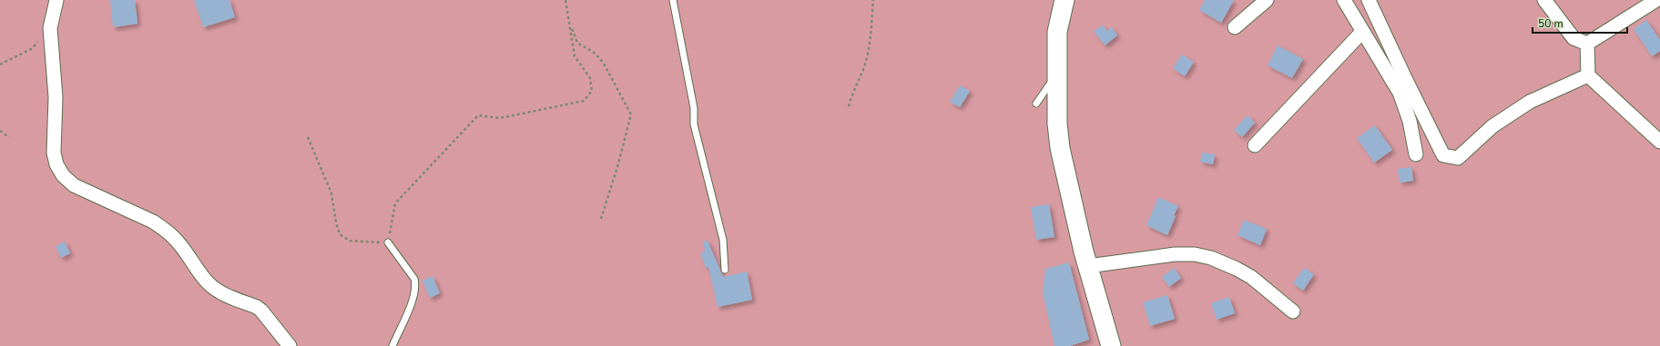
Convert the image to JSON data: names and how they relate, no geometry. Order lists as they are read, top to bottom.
{
  "scale_bar": "50 m"
}
